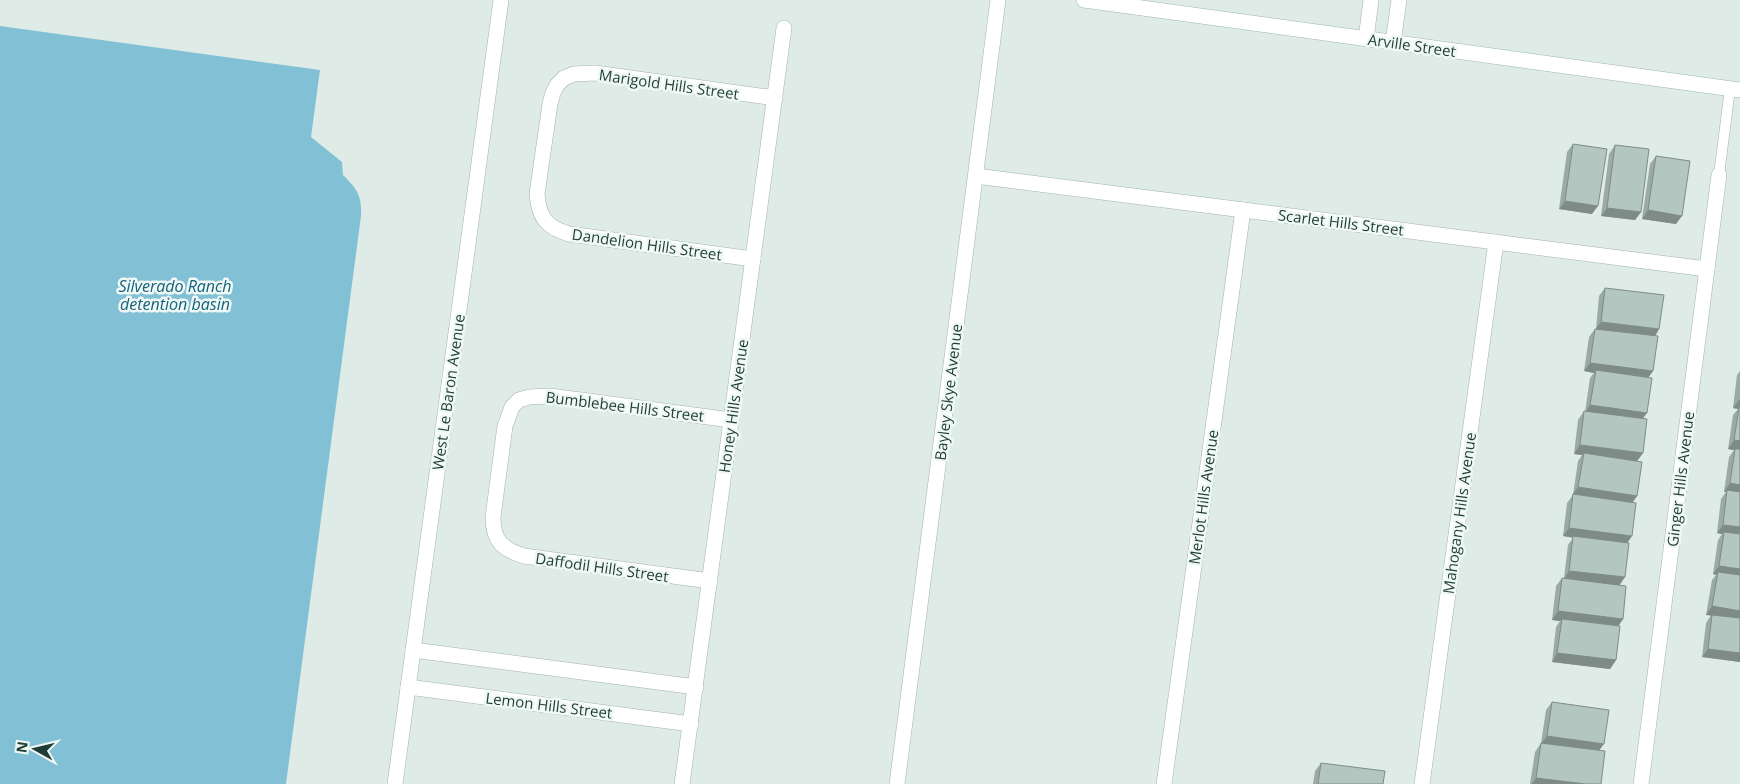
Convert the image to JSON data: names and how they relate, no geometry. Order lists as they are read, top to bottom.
{
  "streets": {
    "street": [
      "Arville Street",
      "Marigold Hills Street",
      "Scarlet Hills Street",
      "Dandelion Hills Street",
      "West Le Baron Avenue",
      "Bayley Skye Avenue",
      "Bumblebee Hills Street",
      "Honey Hills Avenue",
      "Ginger Hills Avenue",
      "Merlot Hills Avenue",
      "Mahogany Hills Avenue",
      "Daffodil Hills Street",
      "Lemon Hills Street"
    ]
  },
  "crossings": [
    ["Marigold Hills Street", "Dandelion Hills Street"],
    ["Marigold Hills Street", "Honey Hills Avenue"],
    ["Scarlet Hills Street", "Bayley Skye Avenue"],
    ["Scarlet Hills Street", "Ginger Hills Avenue"],
    ["Scarlet Hills Street", "Merlot Hills Avenue"],
    ["Scarlet Hills Street", "Mahogany Hills Avenue"],
    ["Dandelion Hills Street", "Honey Hills Avenue"],
    ["West Le Baron Avenue", "Lemon Hills Street"],
    ["Bumblebee Hills Street", "Honey Hills Avenue"],
    ["Bumblebee Hills Street", "Daffodil Hills Street"],
    ["Honey Hills Avenue", "Daffodil Hills Street"],
    ["Honey Hills Avenue", "Lemon Hills Street"]
  ],
  "water": ["Silverado Ranch detention basin"],
  "north": "left"
}
